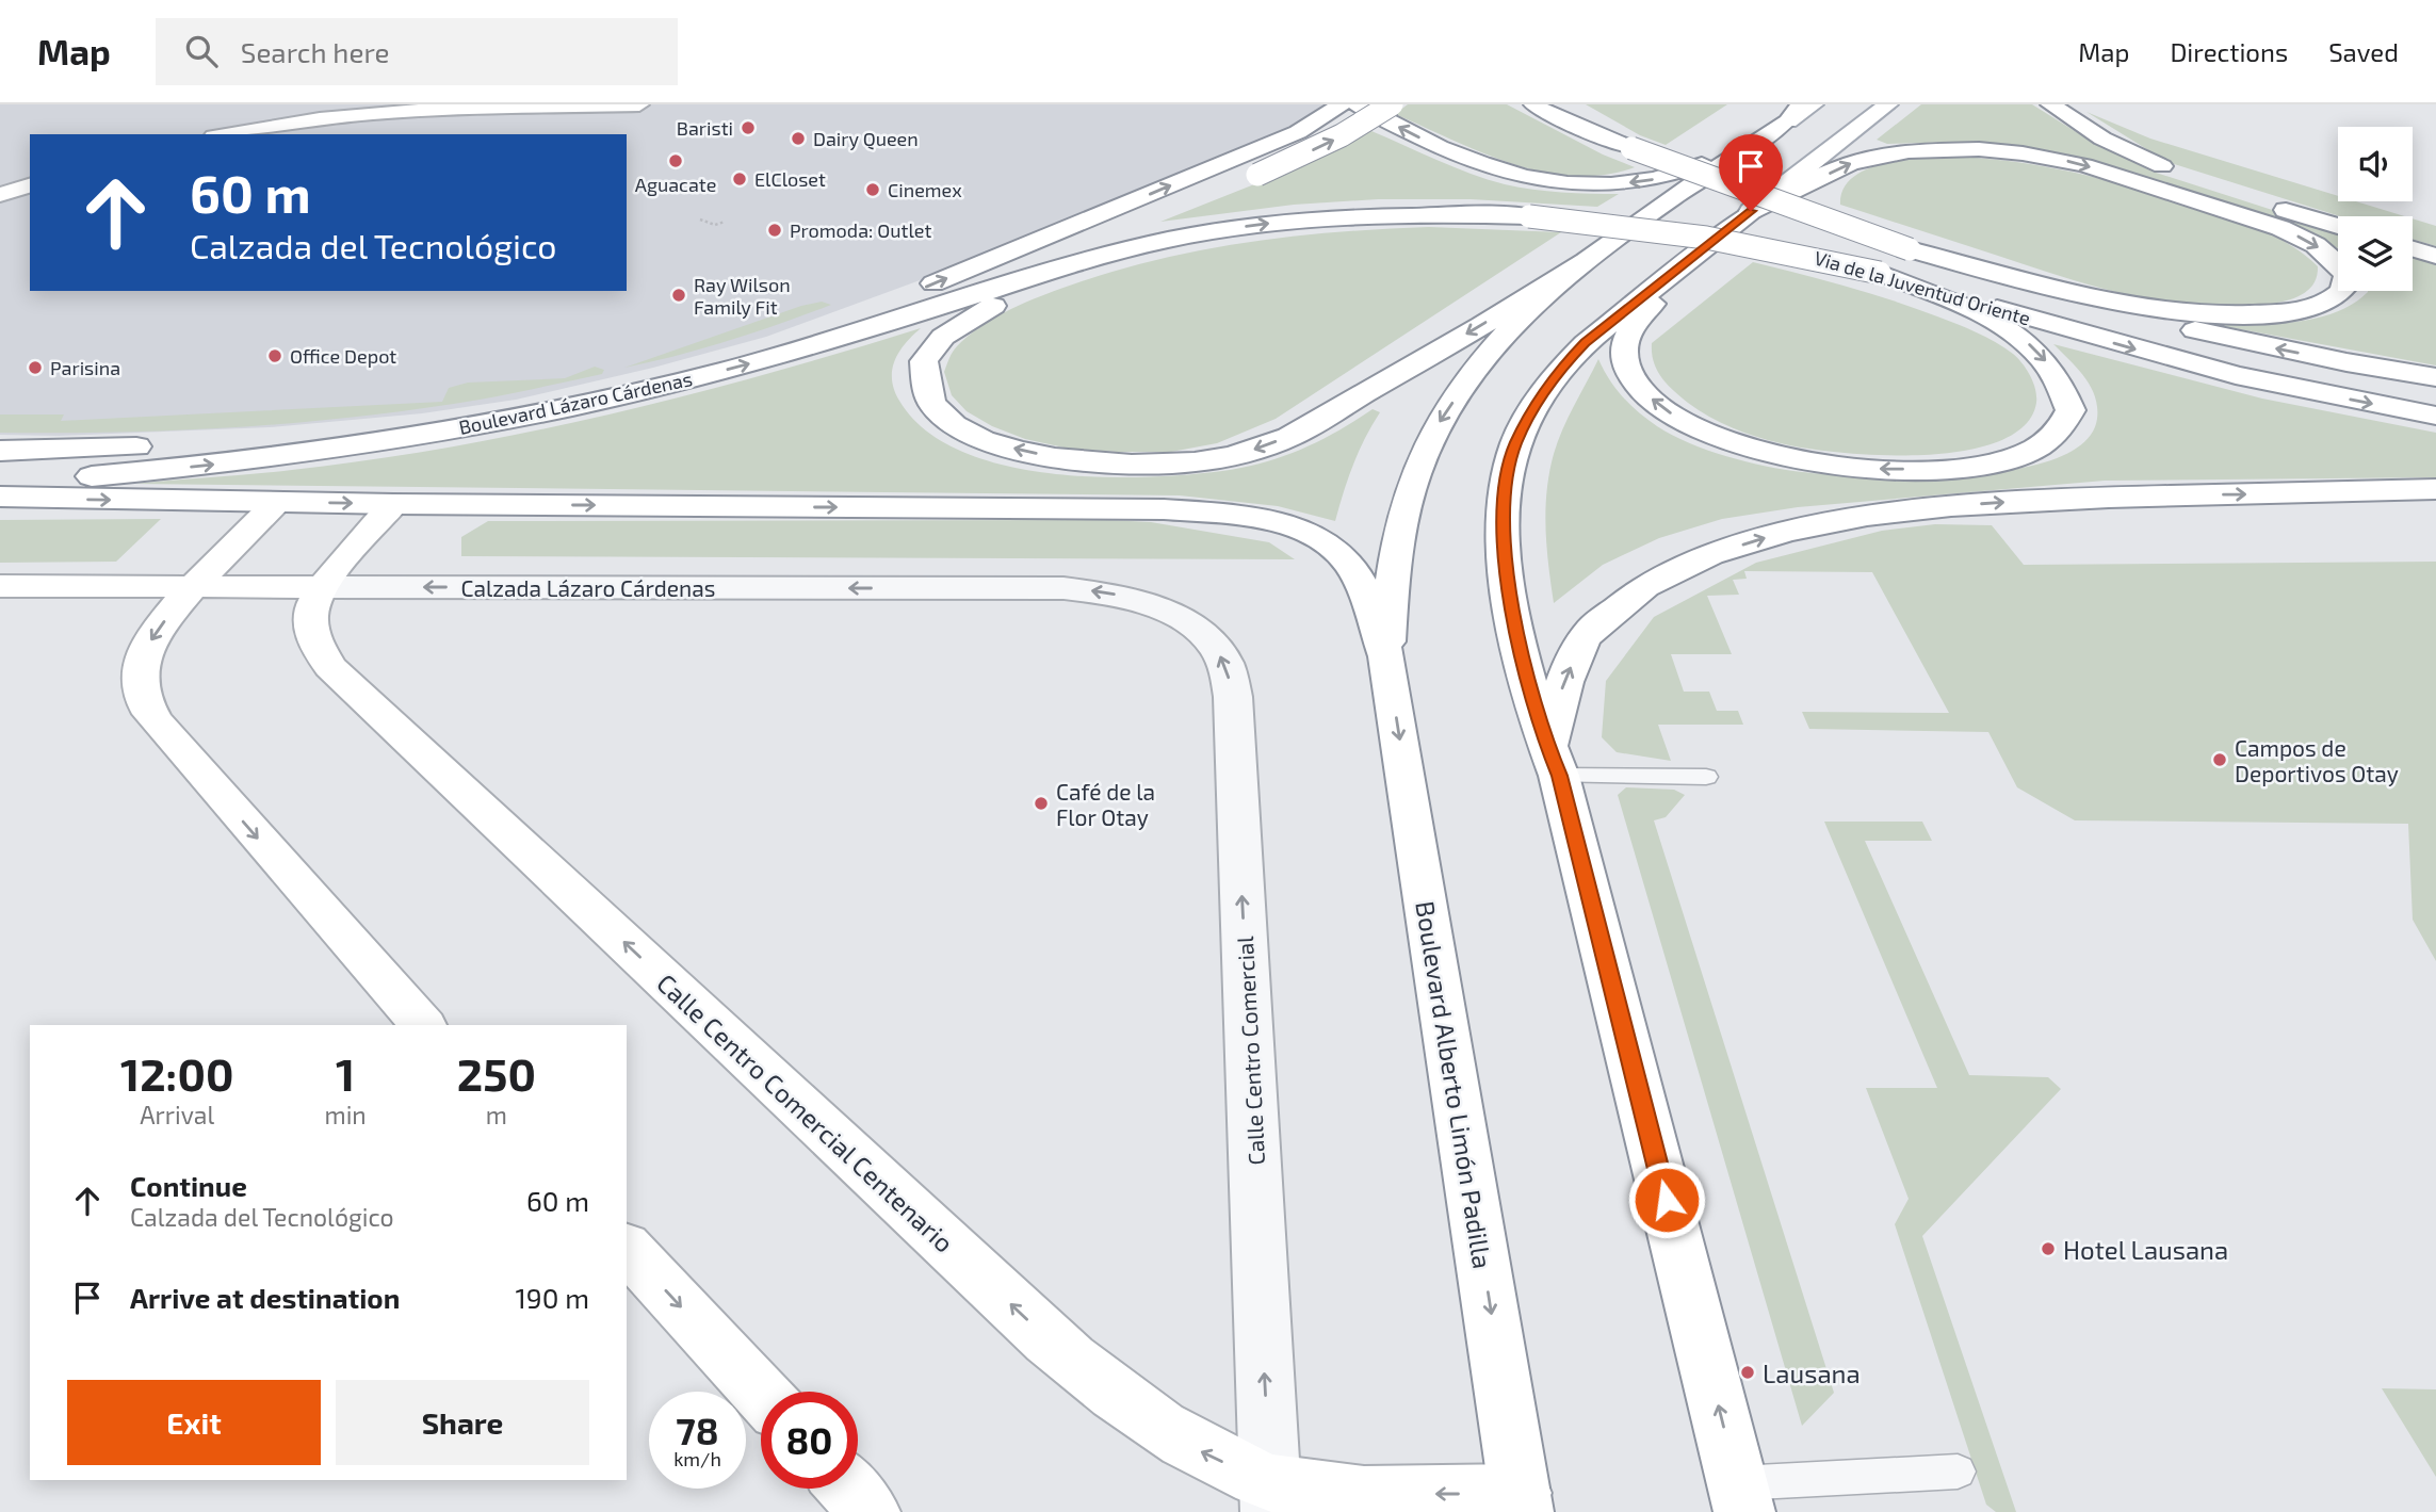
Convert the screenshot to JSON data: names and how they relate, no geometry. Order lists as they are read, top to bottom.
{
  "streets": {
    "main road": [
      "Via de la Juventud Oriente",
      "Boulevard Lázaro Cárdenas",
      "Calzada Lázaro Cárdenas",
      "Boulevard Alberto Limón Padilla",
      "Calle Centro Comercial Centenario"
    ],
    "street": ["Calle Centro Comercial"]
  },
  "crossings": [
    ["Via de la Juventud Oriente", "Boulevard Lázaro Cárdenas"],
    ["Calzada Lázaro Cárdenas", "Calle Centro Comercial"],
    ["Calzada Lázaro Cárdenas", "Calle Centro Comercial Centenario"],
    ["Calle Centro Comercial", "Calle Centro Comercial Centenario"],
    ["Boulevard Alberto Limón Padilla", "Calle Centro Comercial Centenario"]
  ],
  "one_way": ["Calle Centro Comercial", "Calle Centro Comercial Centenario"],
  "places": [
    "Baristi",
    "Dairy Queen",
    "Aguacate",
    "ElCloset",
    "Cinemex",
    "Promoda: Outlet",
    "Ray Wilson Family Fit",
    "Office Depot",
    "Parisina",
    "Campos de Deportivos Otay",
    "Café de la Flor Otay",
    "Hotel Lausana",
    "Lausana"
  ],
  "page": {
    "header": "Map",
    "search": "Search here",
    "nav": ["Map", "Directions", "Saved"],
    "turn": ["60 m", "Calzada del Tecnológico"],
    "eta": [
      "12:00",
      "Arrival",
      "1",
      "min",
      "250",
      "m"
    ],
    "list": [
      {
        "name": "Continue",
        "note": "Calzada del Tecnológico",
        "value": "60 m"
      },
      {
        "name": "Arrive at destination",
        "value": "190 m"
      }
    ],
    "buttons": ["Exit", "Share"],
    "speed": "78 km/h",
    "limit": "80"
  }
}
